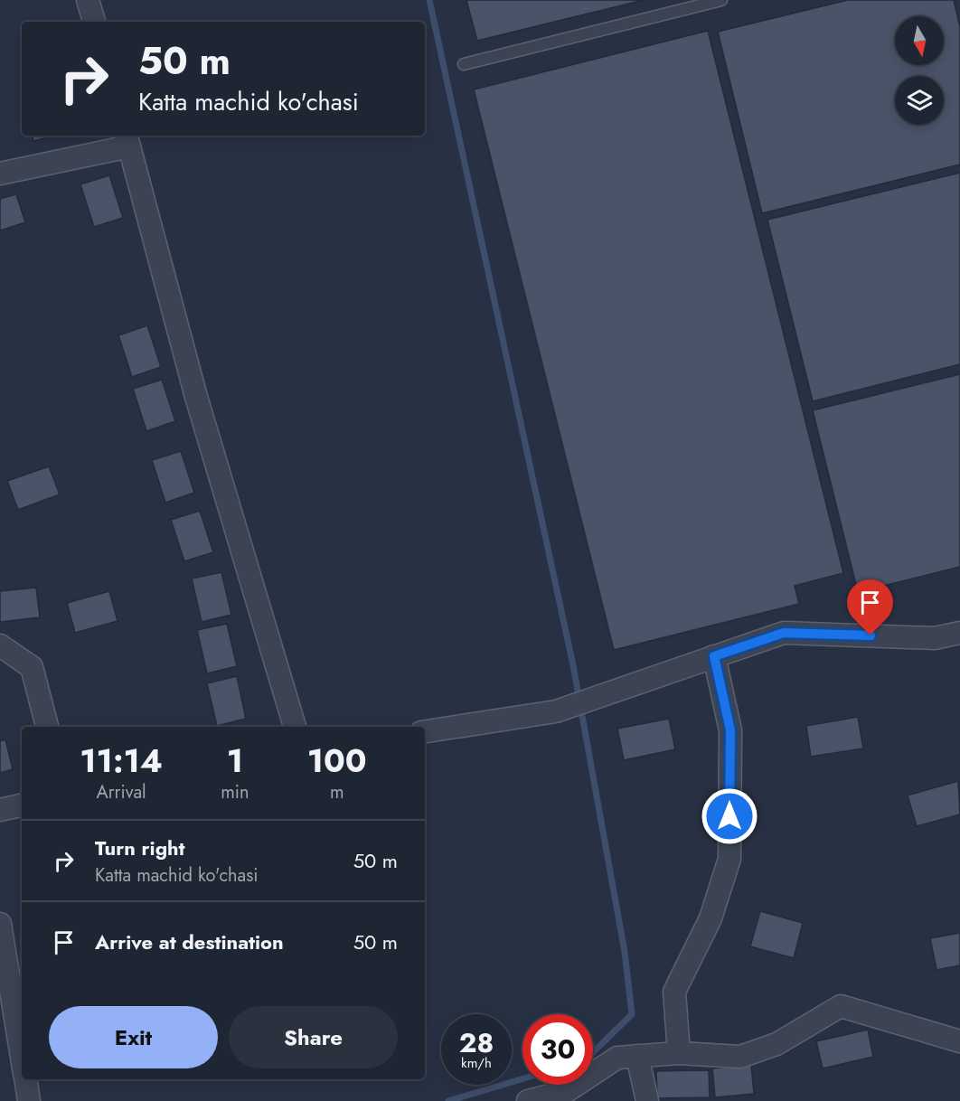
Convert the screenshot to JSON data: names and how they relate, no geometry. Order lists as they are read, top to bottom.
{
  "north": "bottom",
  "page": {
    "turn": ["50 m", "Katta machid ko'chasi"],
    "eta": [
      "11:14",
      "Arrival",
      "1",
      "min",
      "100",
      "m"
    ],
    "list": [
      {
        "name": "Turn right",
        "note": "Katta machid ko'chasi",
        "value": "50 m"
      },
      {
        "name": "Arrive at destination",
        "value": "50 m"
      }
    ],
    "buttons": ["Exit", "Share"],
    "speed": "28 km/h",
    "limit": "30"
  }
}
